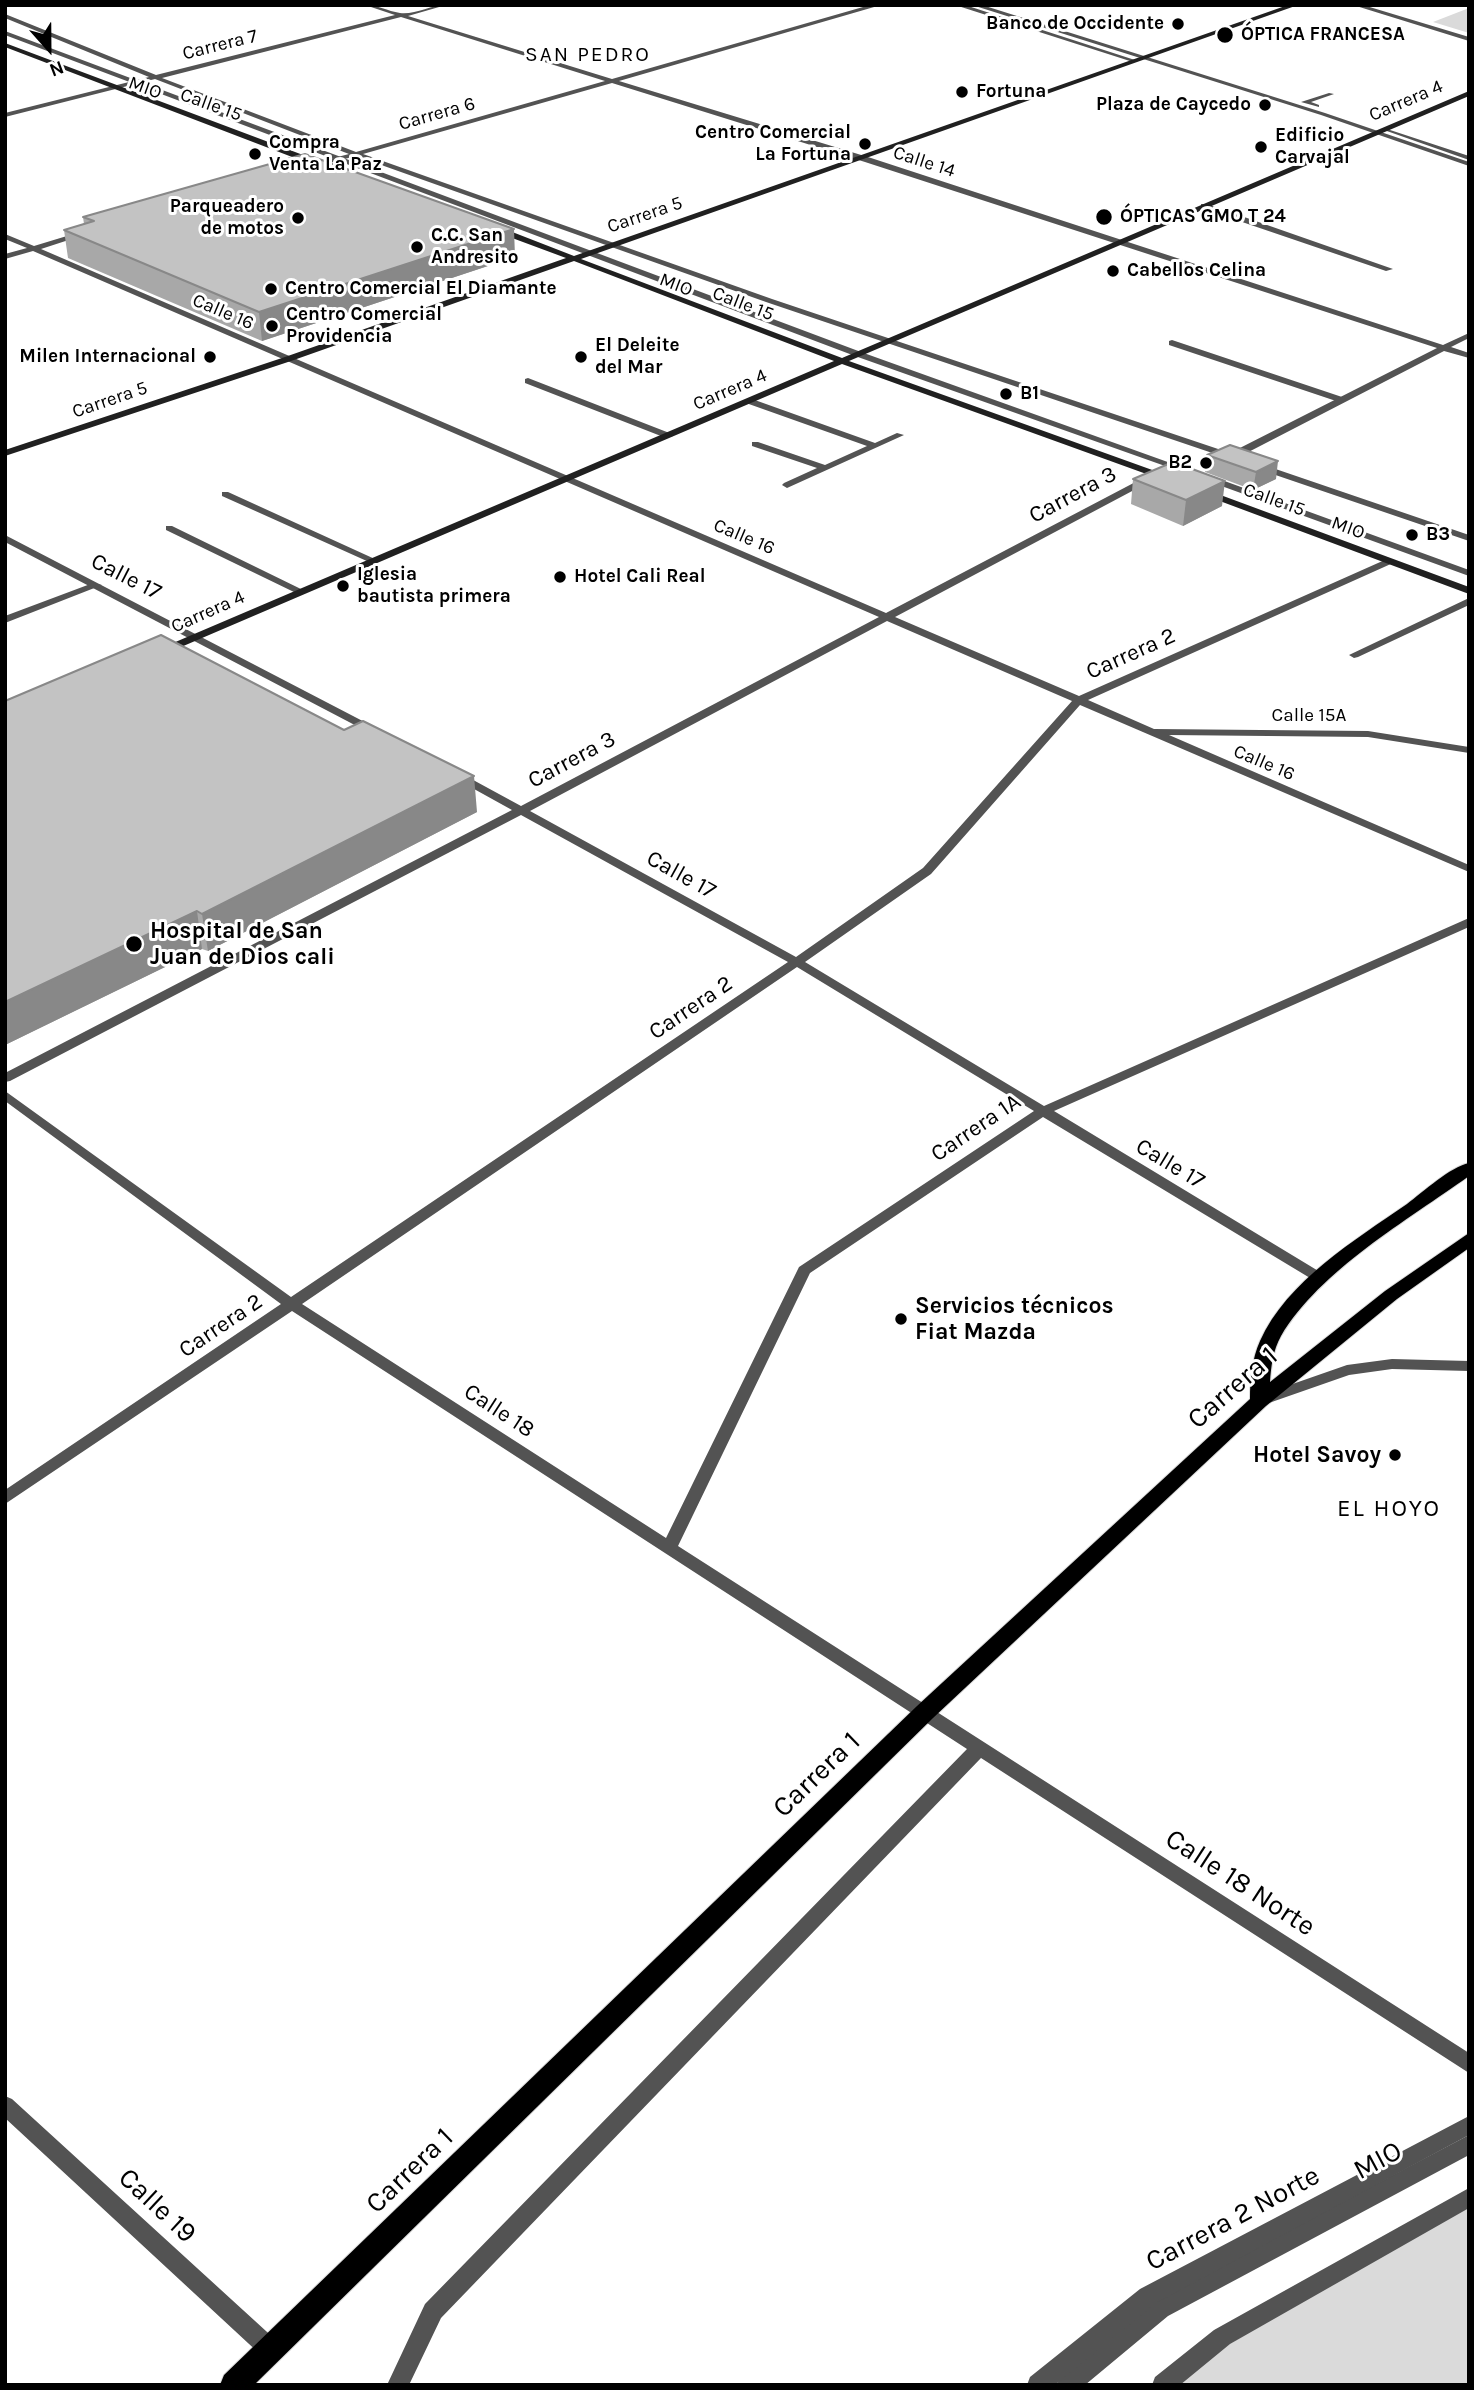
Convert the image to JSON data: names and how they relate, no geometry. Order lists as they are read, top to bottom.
{
  "streets": {
    "main road": ["Carrera 1"],
    "street": [
      "Carrera 7",
      "MIO",
      "Carrera 4",
      "Calle 15",
      "Carrera 6",
      "Calle 14",
      "Carrera 5",
      "Calle 16",
      "Carrera 3",
      "Calle 17",
      "Carrera 2",
      "Calle 15A",
      "Carrera 1A",
      "Calle 18",
      "Calle 18 Norte",
      "Calle 19",
      "Carrera 2 Norte"
    ]
  },
  "crossings": [
    ["Carrera 7", "MIO"],
    ["Carrera 7", "Calle 15"],
    ["Carrera 7", "Calle 14"],
    ["MIO", "Carrera 4"],
    ["MIO", "Carrera 6"],
    ["MIO", "Carrera 5"],
    ["Carrera 4", "Calle 15"],
    ["Carrera 4", "Calle 14"],
    ["Carrera 4", "Calle 16"],
    ["Carrera 4", "Calle 17"],
    ["Calle 15", "Carrera 6"],
    ["Calle 15", "Carrera 5"],
    ["Calle 15", "Carrera 3"],
    ["Calle 15", "Carrera 2"],
    ["Carrera 6", "Calle 14"],
    ["Calle 14", "Carrera 5"],
    ["Carrera 5", "Calle 16"],
    ["Calle 16", "Carrera 3"],
    ["Calle 16", "Carrera 2"],
    ["Calle 16", "Calle 15A"],
    ["Carrera 3", "Calle 17"],
    ["Calle 17", "Carrera 2"],
    ["Calle 17", "Carrera 1A"],
    ["Carrera 2", "Calle 18"],
    ["Carrera 1A", "Calle 18"],
    ["Carrera 1", "Calle 18"],
    ["Carrera 1", "Calle 19"],
    ["Calle 18", "Calle 18 Norte"]
  ],
  "districts": ["SAN PEDRO", "EL HOYO"],
  "places": [
    "Banco de Occidente",
    "ÓPTICA FRANCESA",
    "Fortuna",
    "Plaza de Caycedo",
    "Centro Comercial La Fortuna",
    "Edificio Carvajal",
    "Compra Venta La Paz",
    "ÓPTICAS GMO T 24",
    "Parqueadero de motos",
    "C.C. San Andresito",
    "Cabellos Celina",
    "Centro Comercial El Diamante",
    "Centro Comercial Providencia",
    "Milen Internacional",
    "El Deleite del Mar",
    "B1",
    "B2",
    "B3",
    "Hotel Cali Real",
    "Iglesia bautista primera",
    "Hospital de San Juan de Dios cali",
    "Servicios técnicos Fiat Mazda",
    "Hotel Savoy"
  ],
  "north": "bottom"
}
